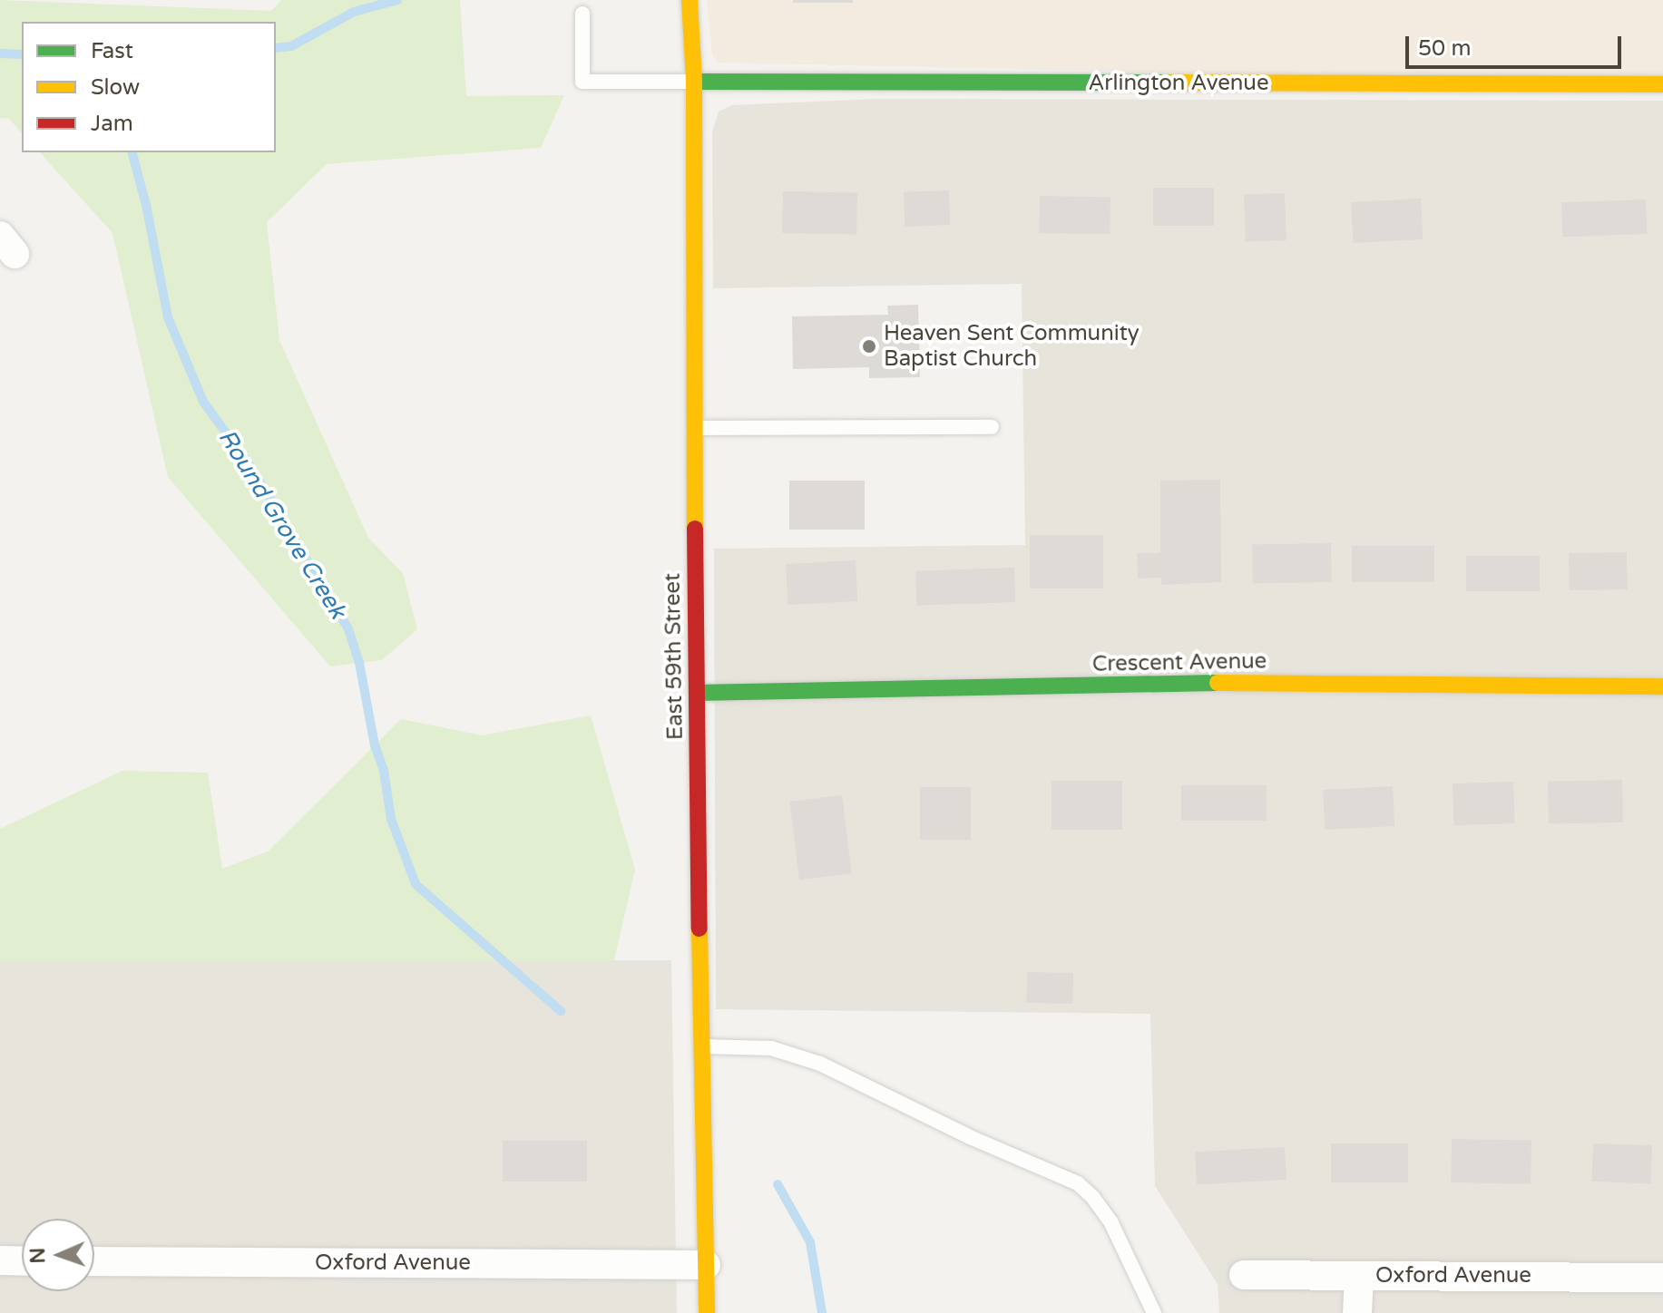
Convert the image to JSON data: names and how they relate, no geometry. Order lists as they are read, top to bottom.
{
  "streets": {
    "street": [
      "Arlington Avenue",
      "East 59th Street",
      "Crescent Avenue",
      "Oxford Avenue"
    ]
  },
  "crossings": [
    ["Arlington Avenue", "East 59th Street"],
    ["East 59th Street", "Crescent Avenue"],
    ["East 59th Street", "Oxford Avenue"]
  ],
  "water": ["Round Grove Creek"],
  "places": ["Heaven Sent Community Baptist Church"],
  "legend": ["Fast", "Slow", "Jam"],
  "scale_bar": "50 m",
  "north": "left"
}
